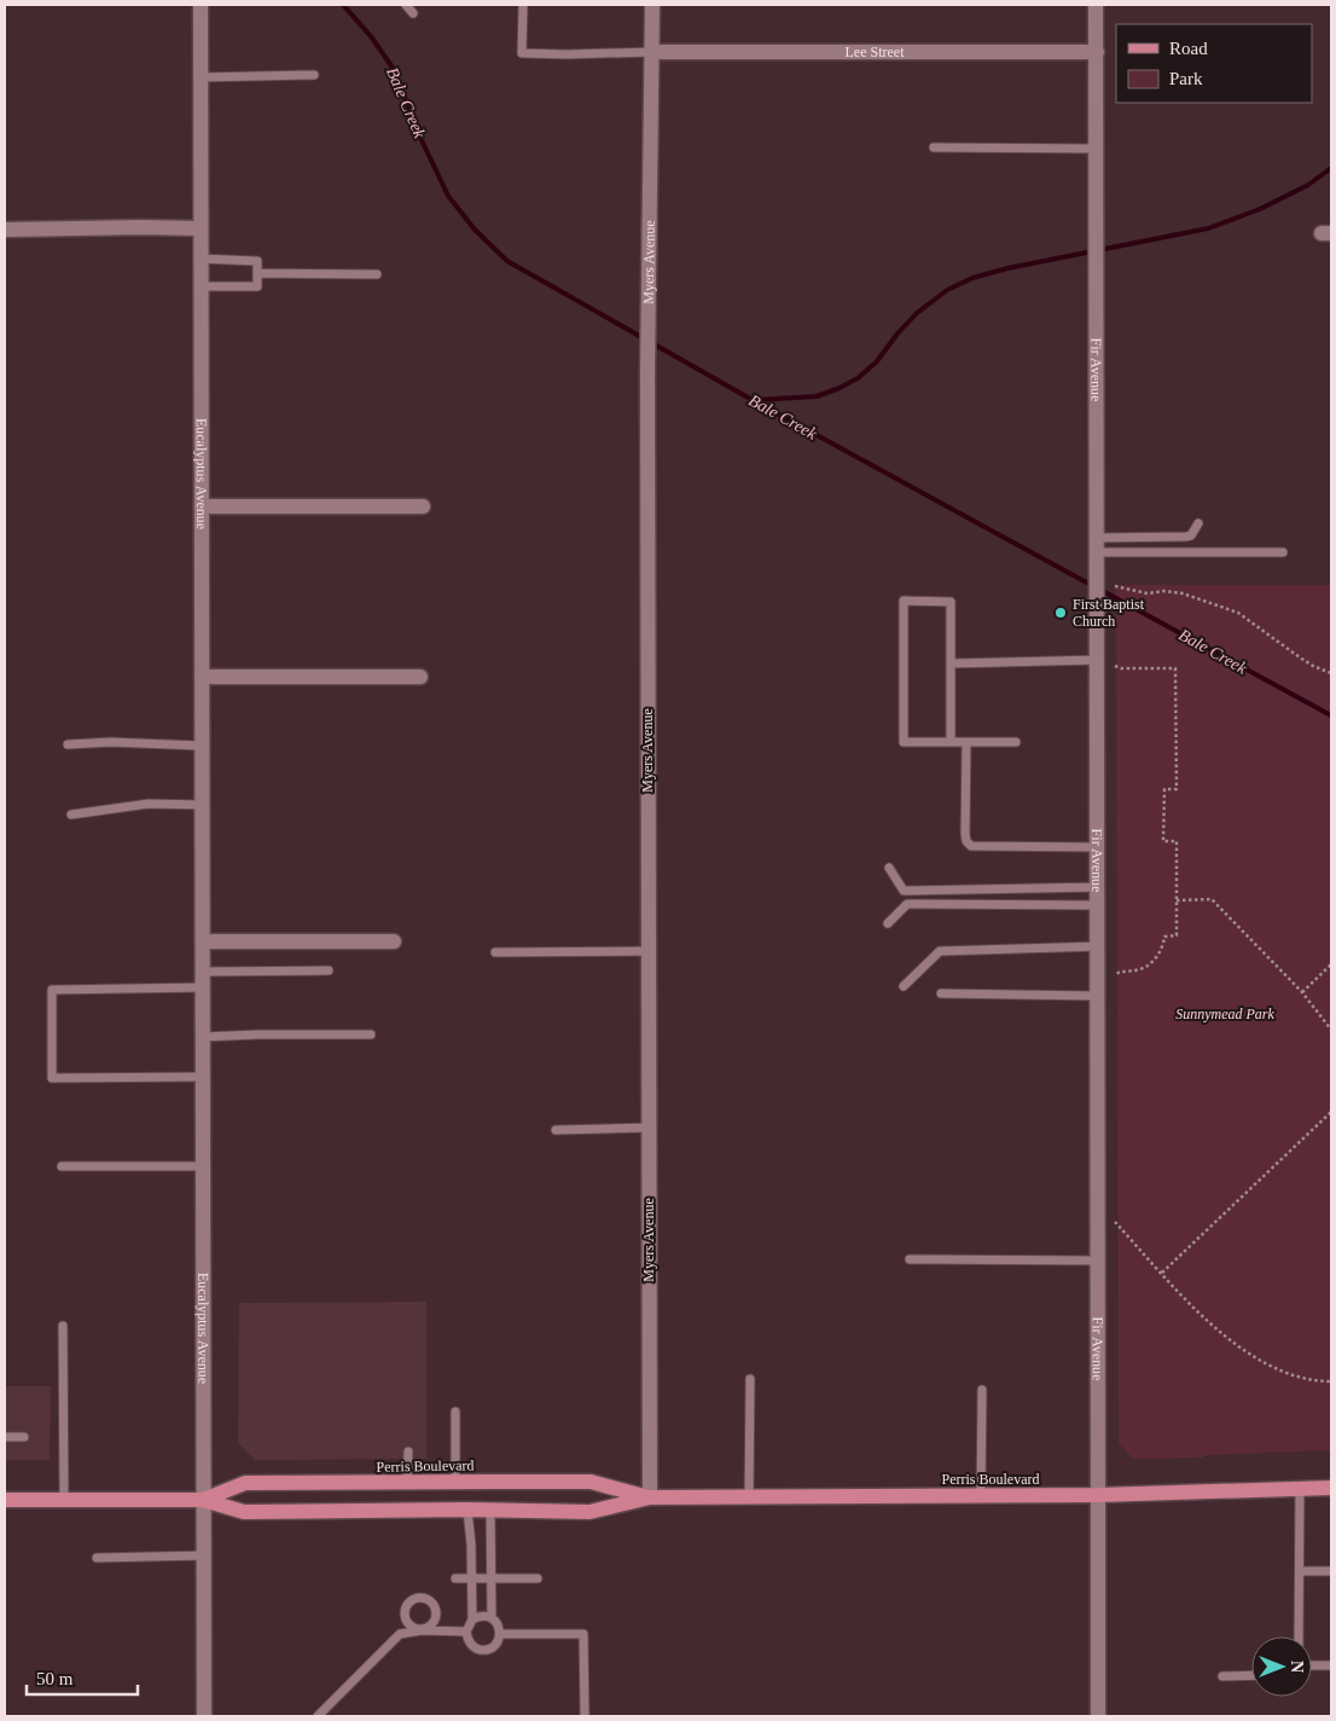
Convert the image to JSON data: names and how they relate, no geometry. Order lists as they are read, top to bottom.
{
  "streets": {
    "main road": ["Perris Boulevard"],
    "street": [
      "Lee Street",
      "Myers Avenue",
      "Fir Avenue",
      "Eucalyptus Avenue"
    ]
  },
  "crossings": [
    ["Lee Street", "Myers Avenue"],
    ["Lee Street", "Fir Avenue"],
    ["Myers Avenue", "Perris Boulevard"],
    ["Fir Avenue", "Perris Boulevard"],
    ["Eucalyptus Avenue", "Perris Boulevard"]
  ],
  "water": ["Bale Creek"],
  "parks": ["Sunnymead Park"],
  "places": ["First Baptist Church"],
  "legend": ["Road", "Park"],
  "scale_bar": "50 m",
  "north": "right"
}
